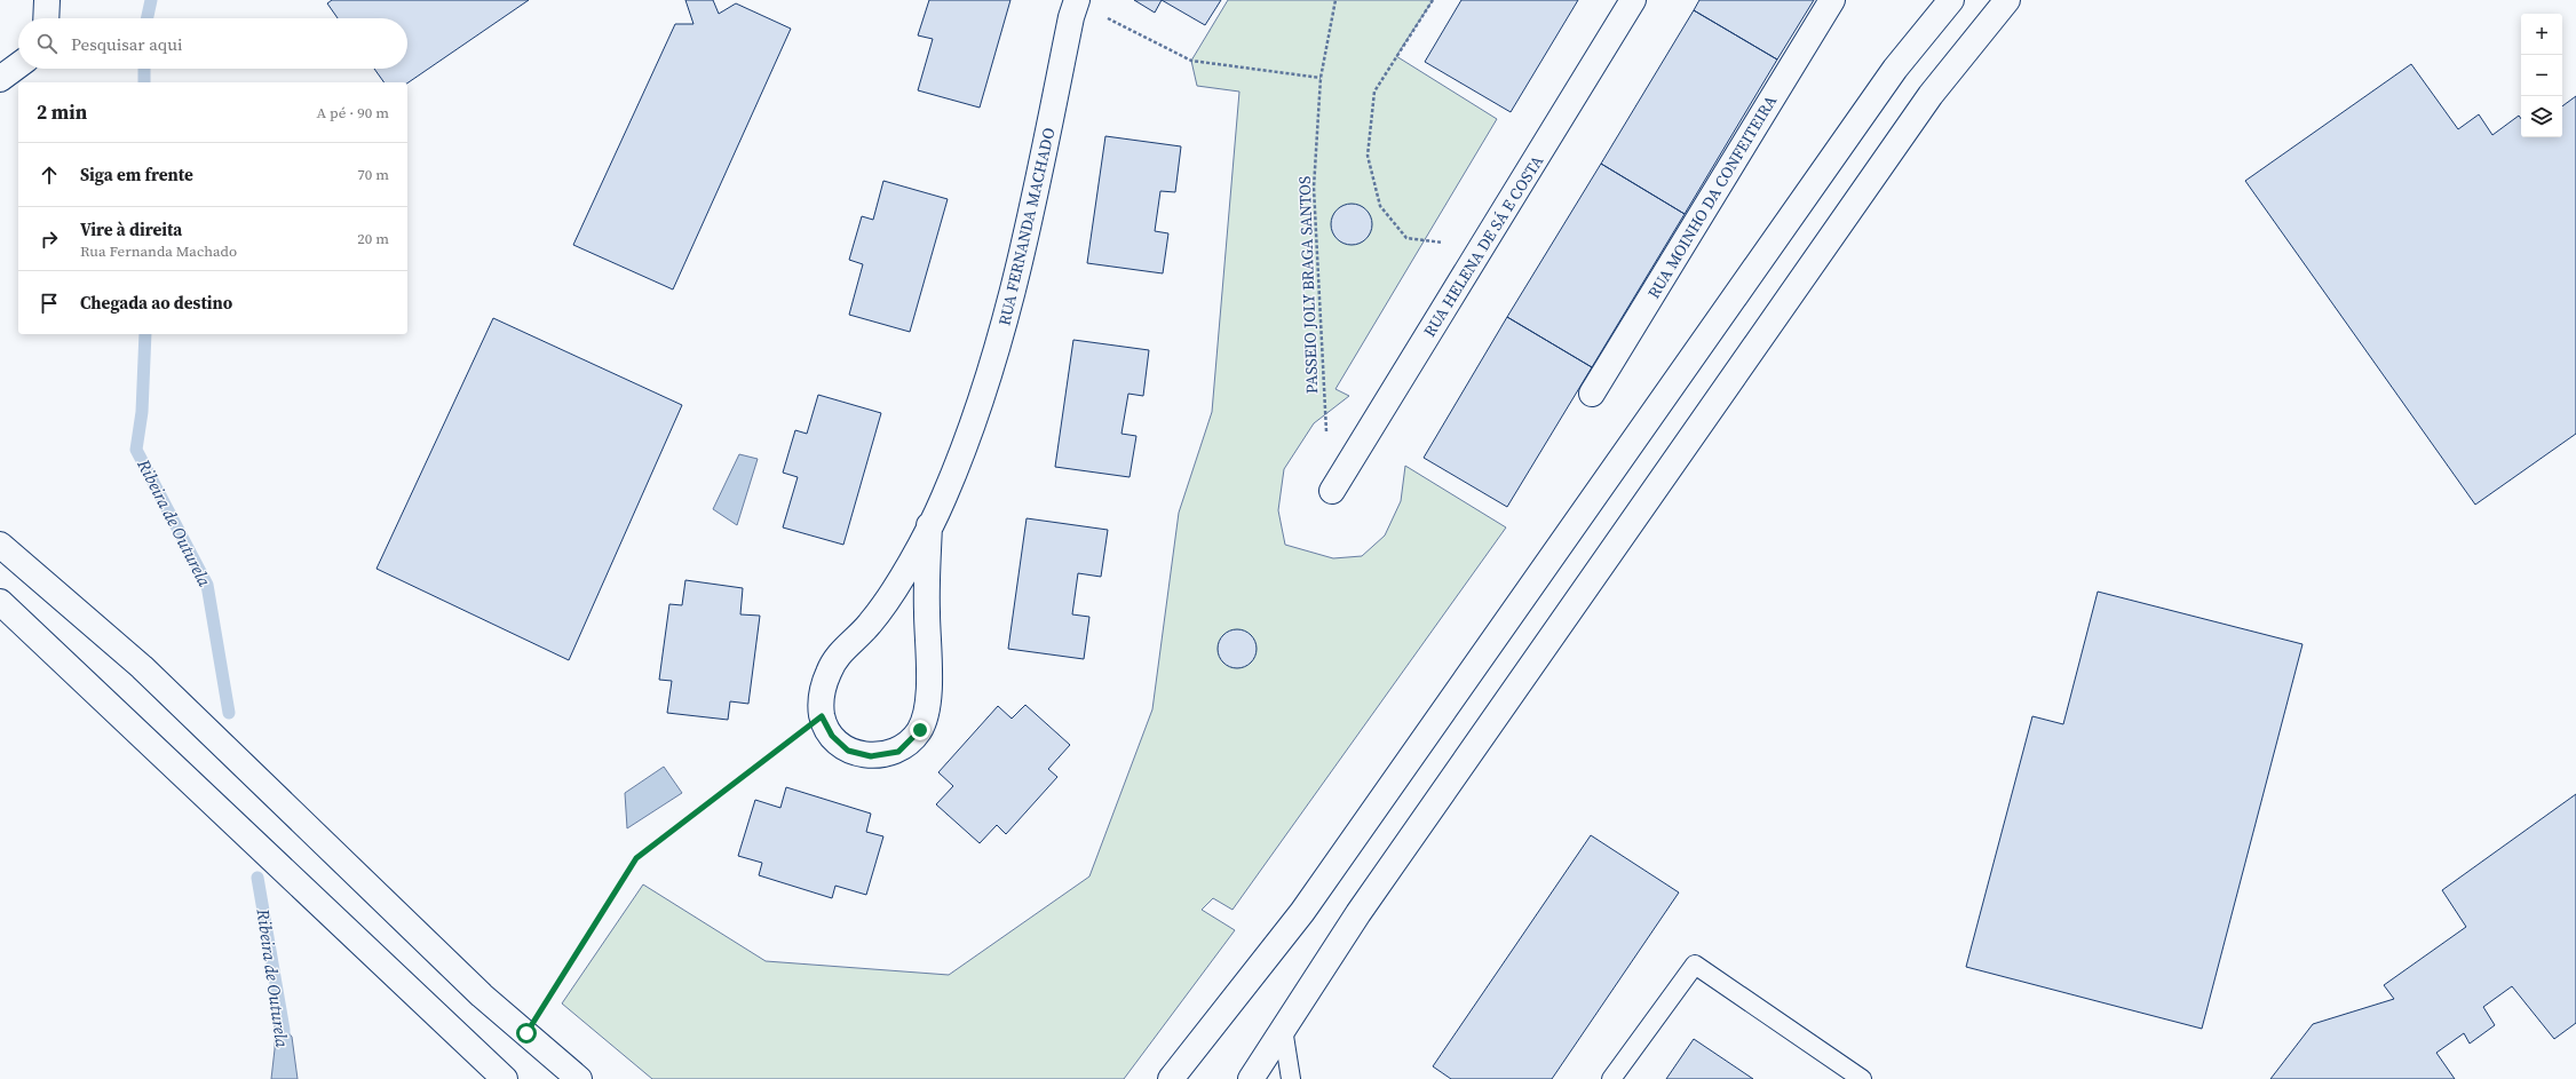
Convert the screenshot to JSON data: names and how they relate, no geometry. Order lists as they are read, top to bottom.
{
  "streets": {
    "street": ["RUA MOINHO DA CONFEITEIRA", "RUA FERNANDA MACHADO", "RUA HELENA DE SÁ E COSTA"],
    "path": ["PASSEIO JOLY BRAGA SANTOS"]
  },
  "crossings": [
    ["RUA HELENA DE SÁ E COSTA", "PASSEIO JOLY BRAGA SANTOS"]
  ],
  "water": ["Ribeira de Outurela"],
  "page": {
    "map_buttons": ["+", "−"],
    "search": "Pesquisar aqui",
    "heading": ["2 min", "A pé · 90 m"],
    "list": [
      ["Siga em frente", "70 m"],
      ["Vire à direita", "Rua Fernanda Machado", "20 m"],
      "Chegada ao destino"
    ]
  }
}
